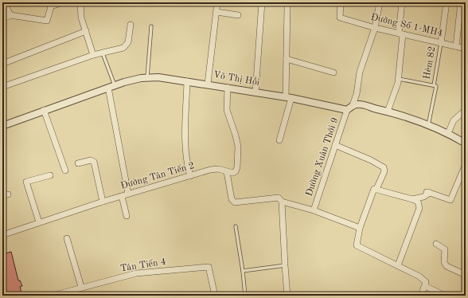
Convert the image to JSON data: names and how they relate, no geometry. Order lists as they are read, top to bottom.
{
  "streets": {
    "street": [
      "Đường Số 1-MH4",
      "Võ Thị Hồi",
      "Đường Xuân Thới 9",
      "Đường Tân Tiến 2",
      "Tân Tiến 4"
    ],
    "lane": ["Hẻm 82"]
  },
  "crossings": [
    ["Đường Số 1-MH4", "Hẻm 82"],
    ["Võ Thị Hồi", "Đường Xuân Thới 9"]
  ]
}
